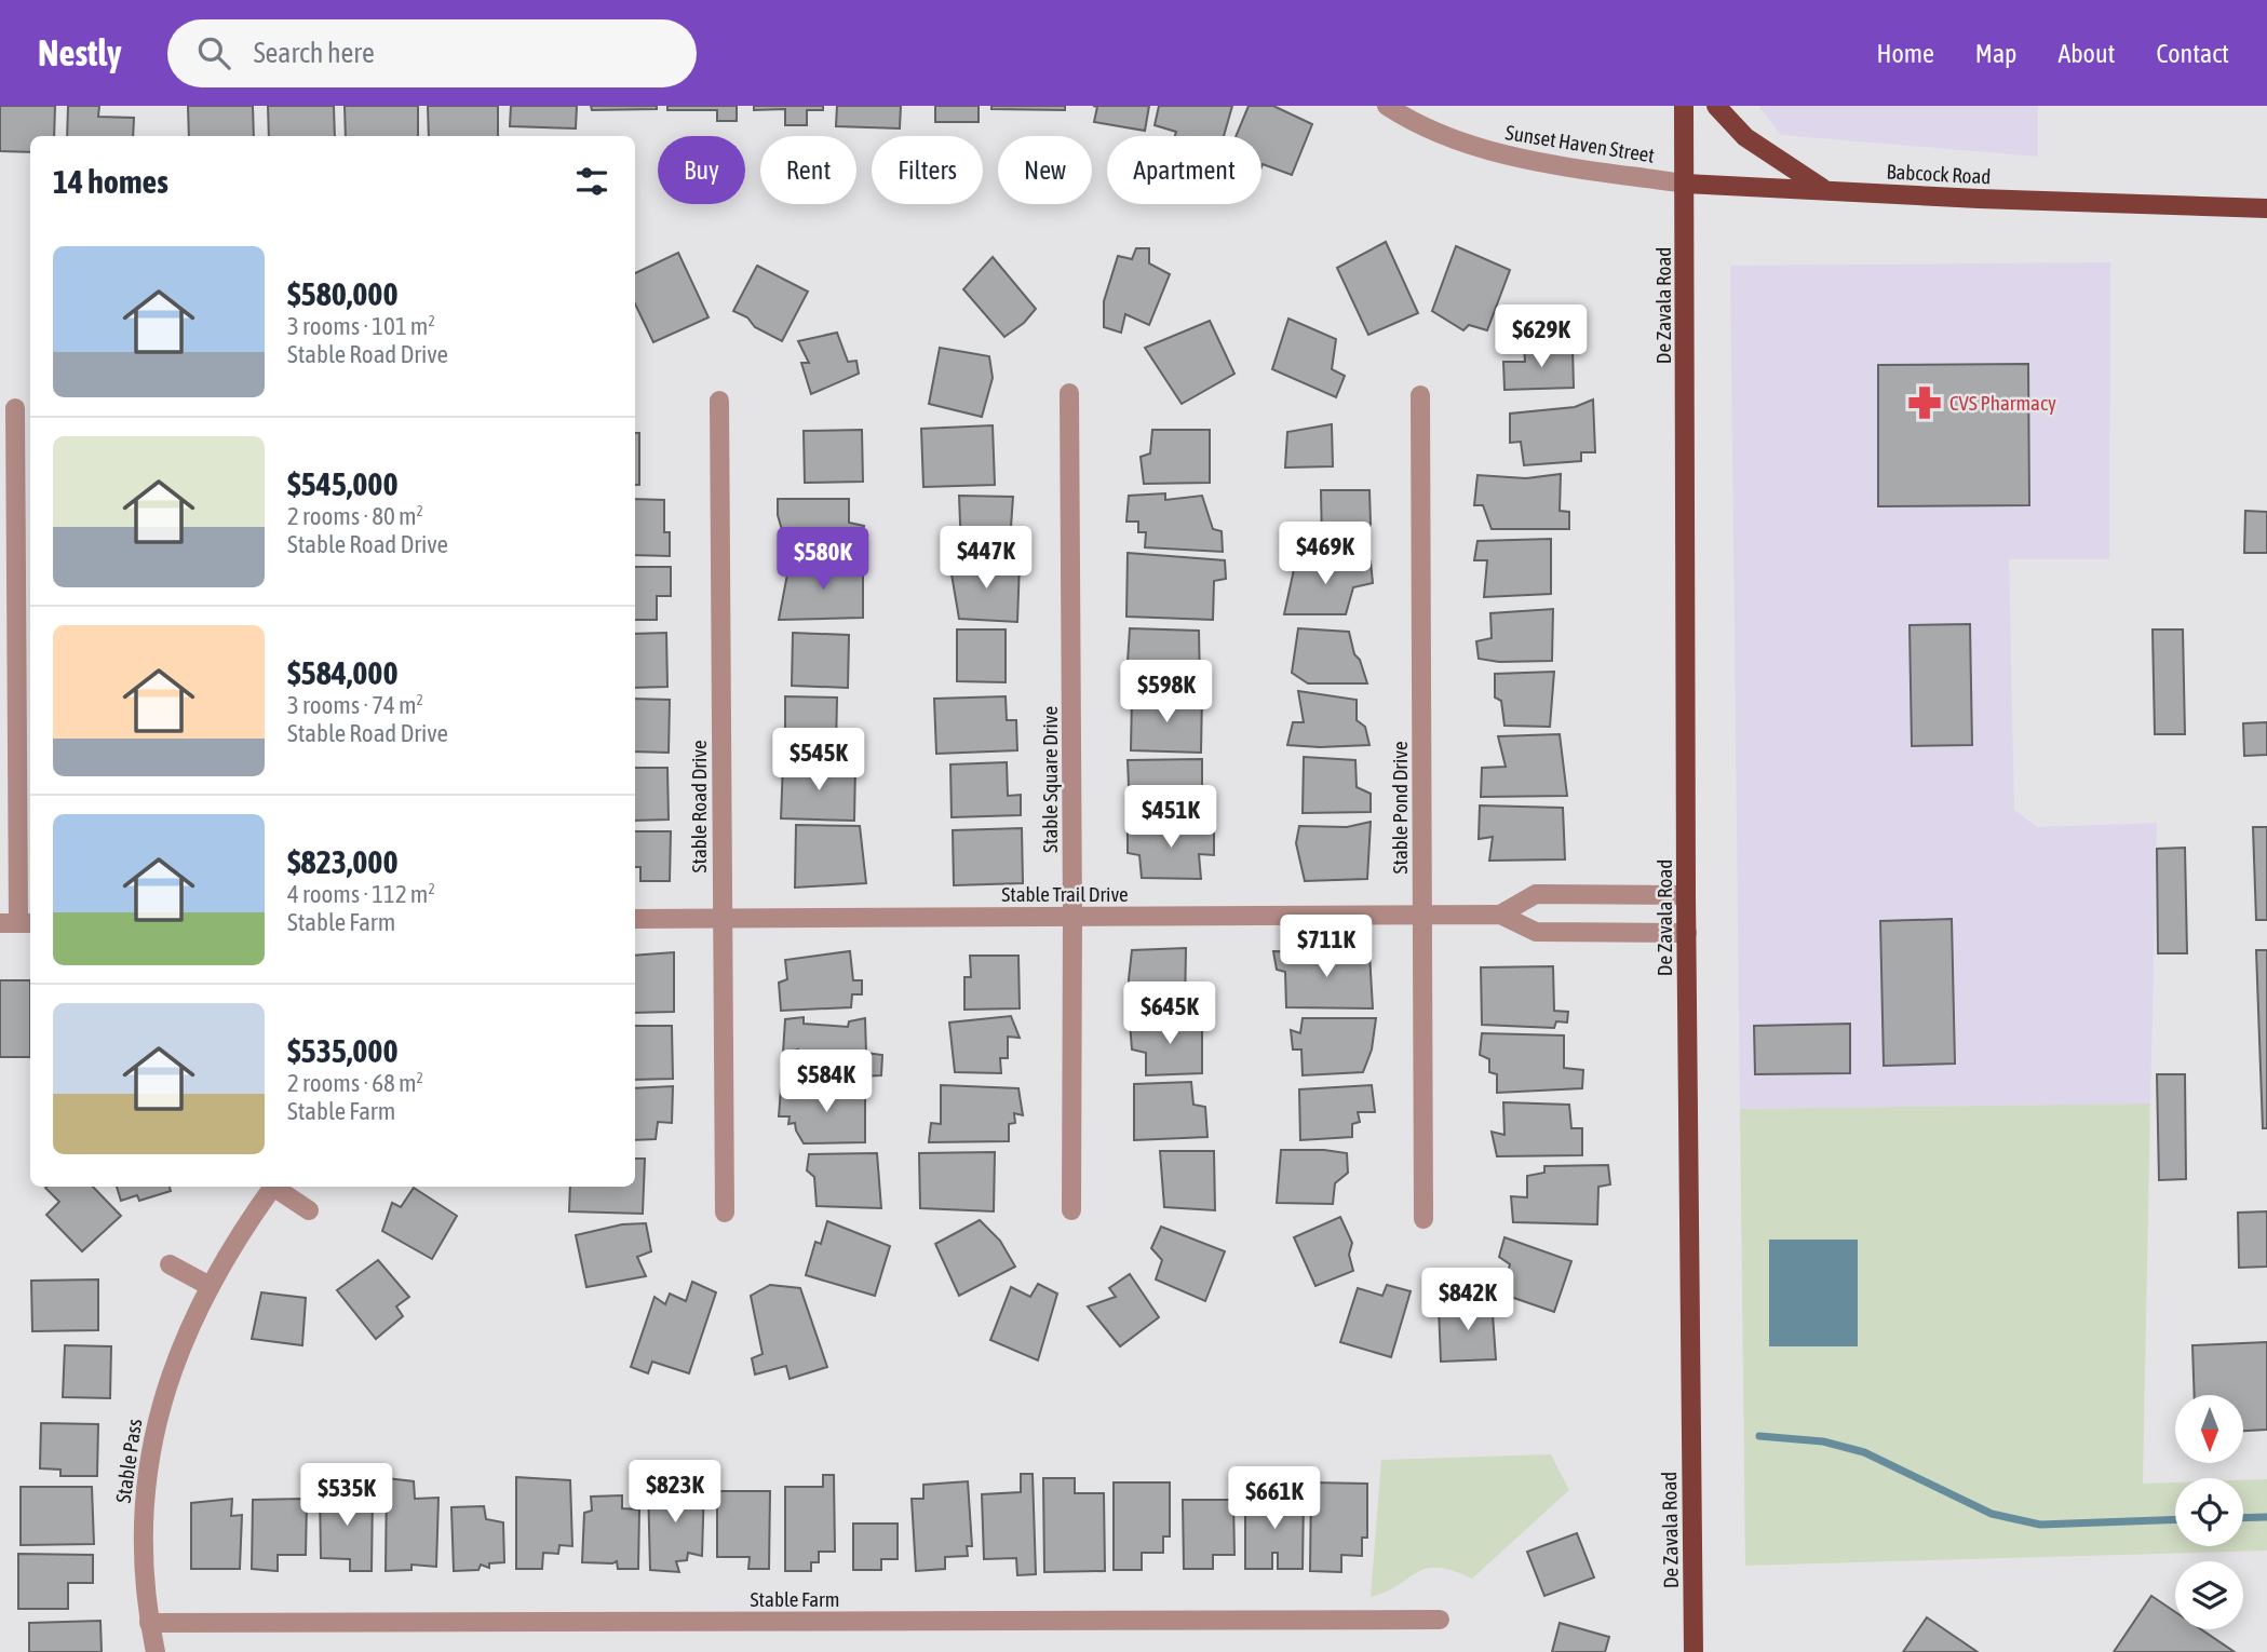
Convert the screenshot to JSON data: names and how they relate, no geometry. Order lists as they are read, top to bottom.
{
  "streets": {
    "main road": ["Babcock Road", "De Zavala Road"],
    "street": [
      "Sunset Haven Street",
      "Stable Square Drive",
      "Stable Road Drive",
      "Stable Pond Drive",
      "Stable Trail Drive",
      "Stable Pass",
      "Stable Farm"
    ]
  },
  "crossings": [
    ["Sunset Haven Street", "Babcock Road"],
    ["Sunset Haven Street", "De Zavala Road"],
    ["Babcock Road", "De Zavala Road"],
    ["De Zavala Road", "Stable Trail Drive"],
    ["Stable Square Drive", "Stable Trail Drive"],
    ["Stable Road Drive", "Stable Trail Drive"],
    ["Stable Pond Drive", "Stable Trail Drive"],
    ["Stable Pass", "Stable Farm"]
  ],
  "places": {
    "pharmacy": ["CVS Pharmacy"]
  },
  "north": "bottom",
  "page": {
    "header": "Nestly",
    "search": "Search here",
    "nav": [
      "Home",
      "Map",
      "About",
      "Contact"
    ],
    "chip": [
      "Buy",
      "Rent",
      "Filters",
      "New",
      "Apartment"
    ],
    "heading": "14 homes",
    "list": [
      {
        "name": "$580,000",
        "note": "3 rooms · 101 m² · Stable Road Drive"
      },
      {
        "name": "$545,000",
        "note": "2 rooms · 80 m² · Stable Road Drive"
      },
      {
        "name": "$584,000",
        "note": "3 rooms · 74 m² · Stable Road Drive"
      },
      {
        "name": "$823,000",
        "note": "4 rooms · 112 m² · Stable Farm"
      },
      {
        "name": "$535,000",
        "note": "2 rooms · 68 m² · Stable Farm"
      }
    ],
    "price": [
      "$629K",
      "$469K",
      "$447K",
      "$580K",
      "$598K",
      "$545K",
      "$451K",
      "$711K",
      "$645K",
      "$584K",
      "$842K",
      "$823K",
      "$535K",
      "$661K"
    ]
  }
}
